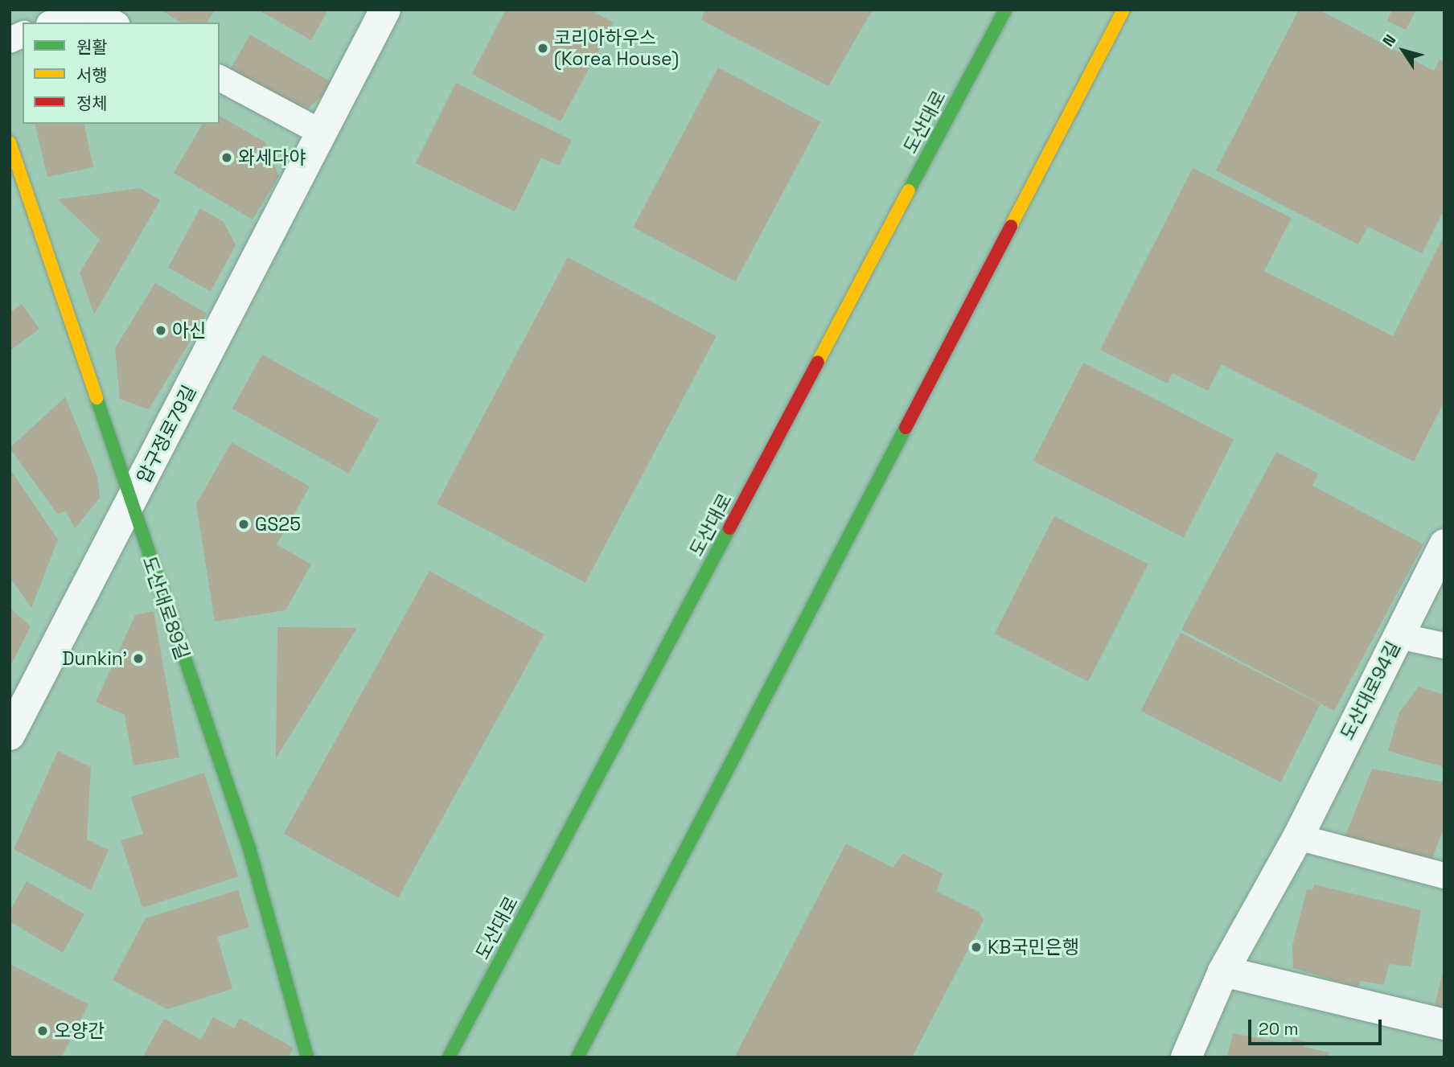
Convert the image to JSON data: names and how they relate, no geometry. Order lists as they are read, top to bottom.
{
  "streets": {
    "main road": ["도산대로", "도산대로89길"],
    "street": ["압구정로79길", "도산대로94길"]
  },
  "crossings": [
    ["압구정로79길", "도산대로89길"]
  ],
  "places": [
    "코리아하우스 (Korea House)",
    "와세다야",
    "아신",
    "GS25",
    "Dunkin'",
    "KB국민은행",
    "오양간"
  ],
  "legend": ["원활", "서행", "정체"],
  "scale_bar": "20 m",
  "north": "top left"
}
